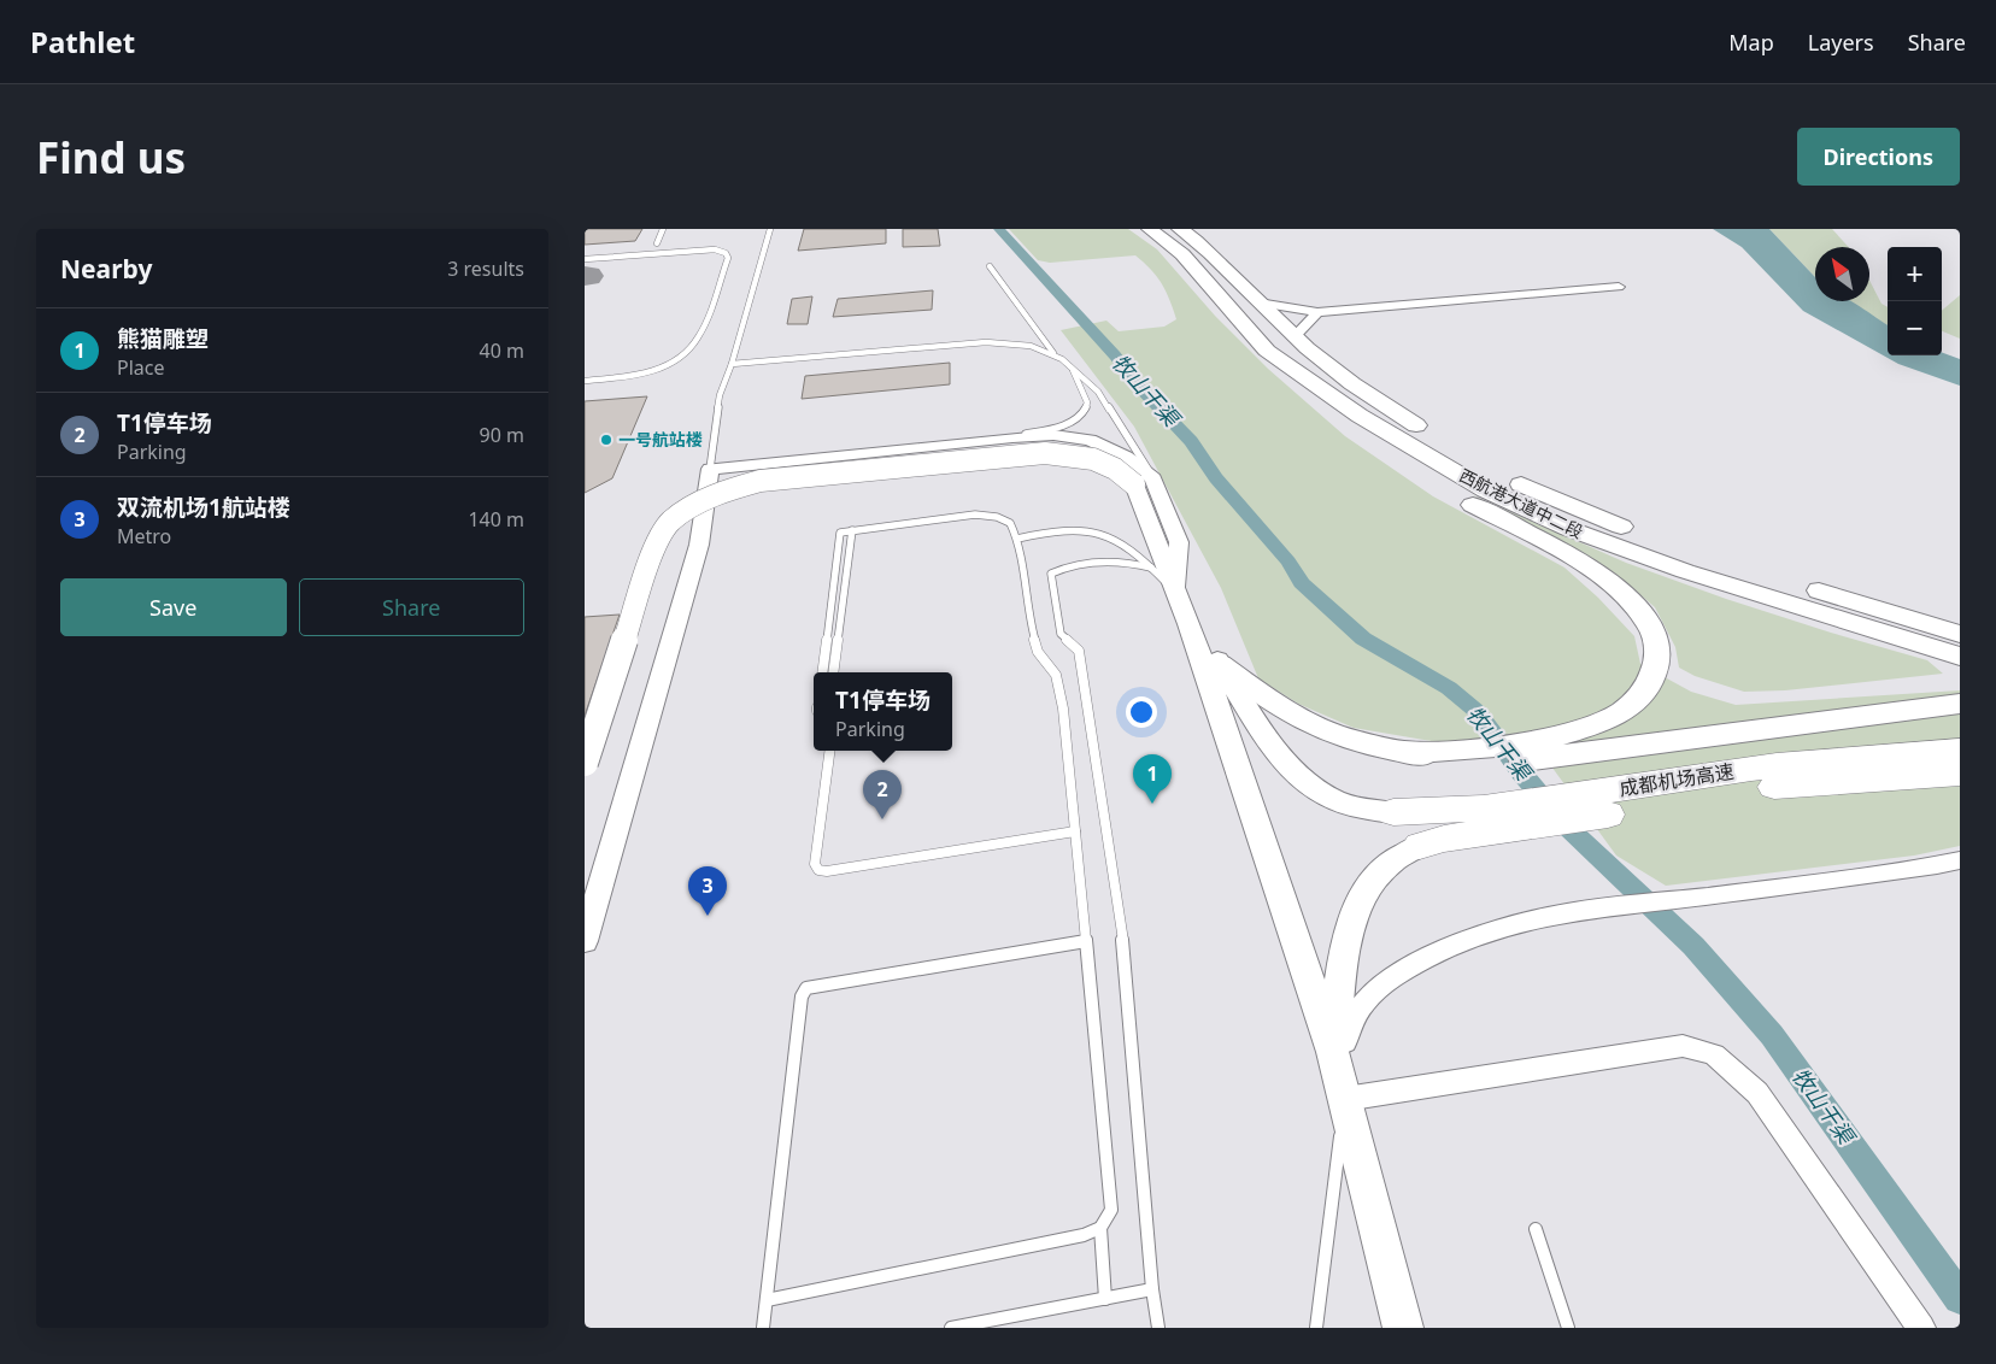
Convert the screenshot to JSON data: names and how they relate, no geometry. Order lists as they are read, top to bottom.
{
  "streets": {
    "highway": ["成都机场高速"],
    "main road": ["西航港大道中二段"]
  },
  "water": ["牧山干渠"],
  "places": ["一号航站楼"],
  "north": "top left",
  "page": {
    "header": "Pathlet",
    "nav": ["Map", "Layers", "Share"],
    "buttons": [
      "Directions",
      ["Save", "Share"]
    ],
    "title": "Find us",
    "heading": ["Nearby", "3 results"],
    "map_buttons": ["+", "−"],
    "list": [
      {
        "mark": "1",
        "name": "熊猫雕塑",
        "note": "Place",
        "value": "40 m"
      },
      {
        "mark": "2",
        "name": "T1停车场",
        "note": "Parking",
        "value": "90 m"
      },
      {
        "mark": "3",
        "name": "双流机场1航站楼",
        "note": "Metro",
        "value": "140 m"
      }
    ],
    "popup": ["T1停车场", "Parking"],
    "pins": ["1", "2", "3"]
  }
}
